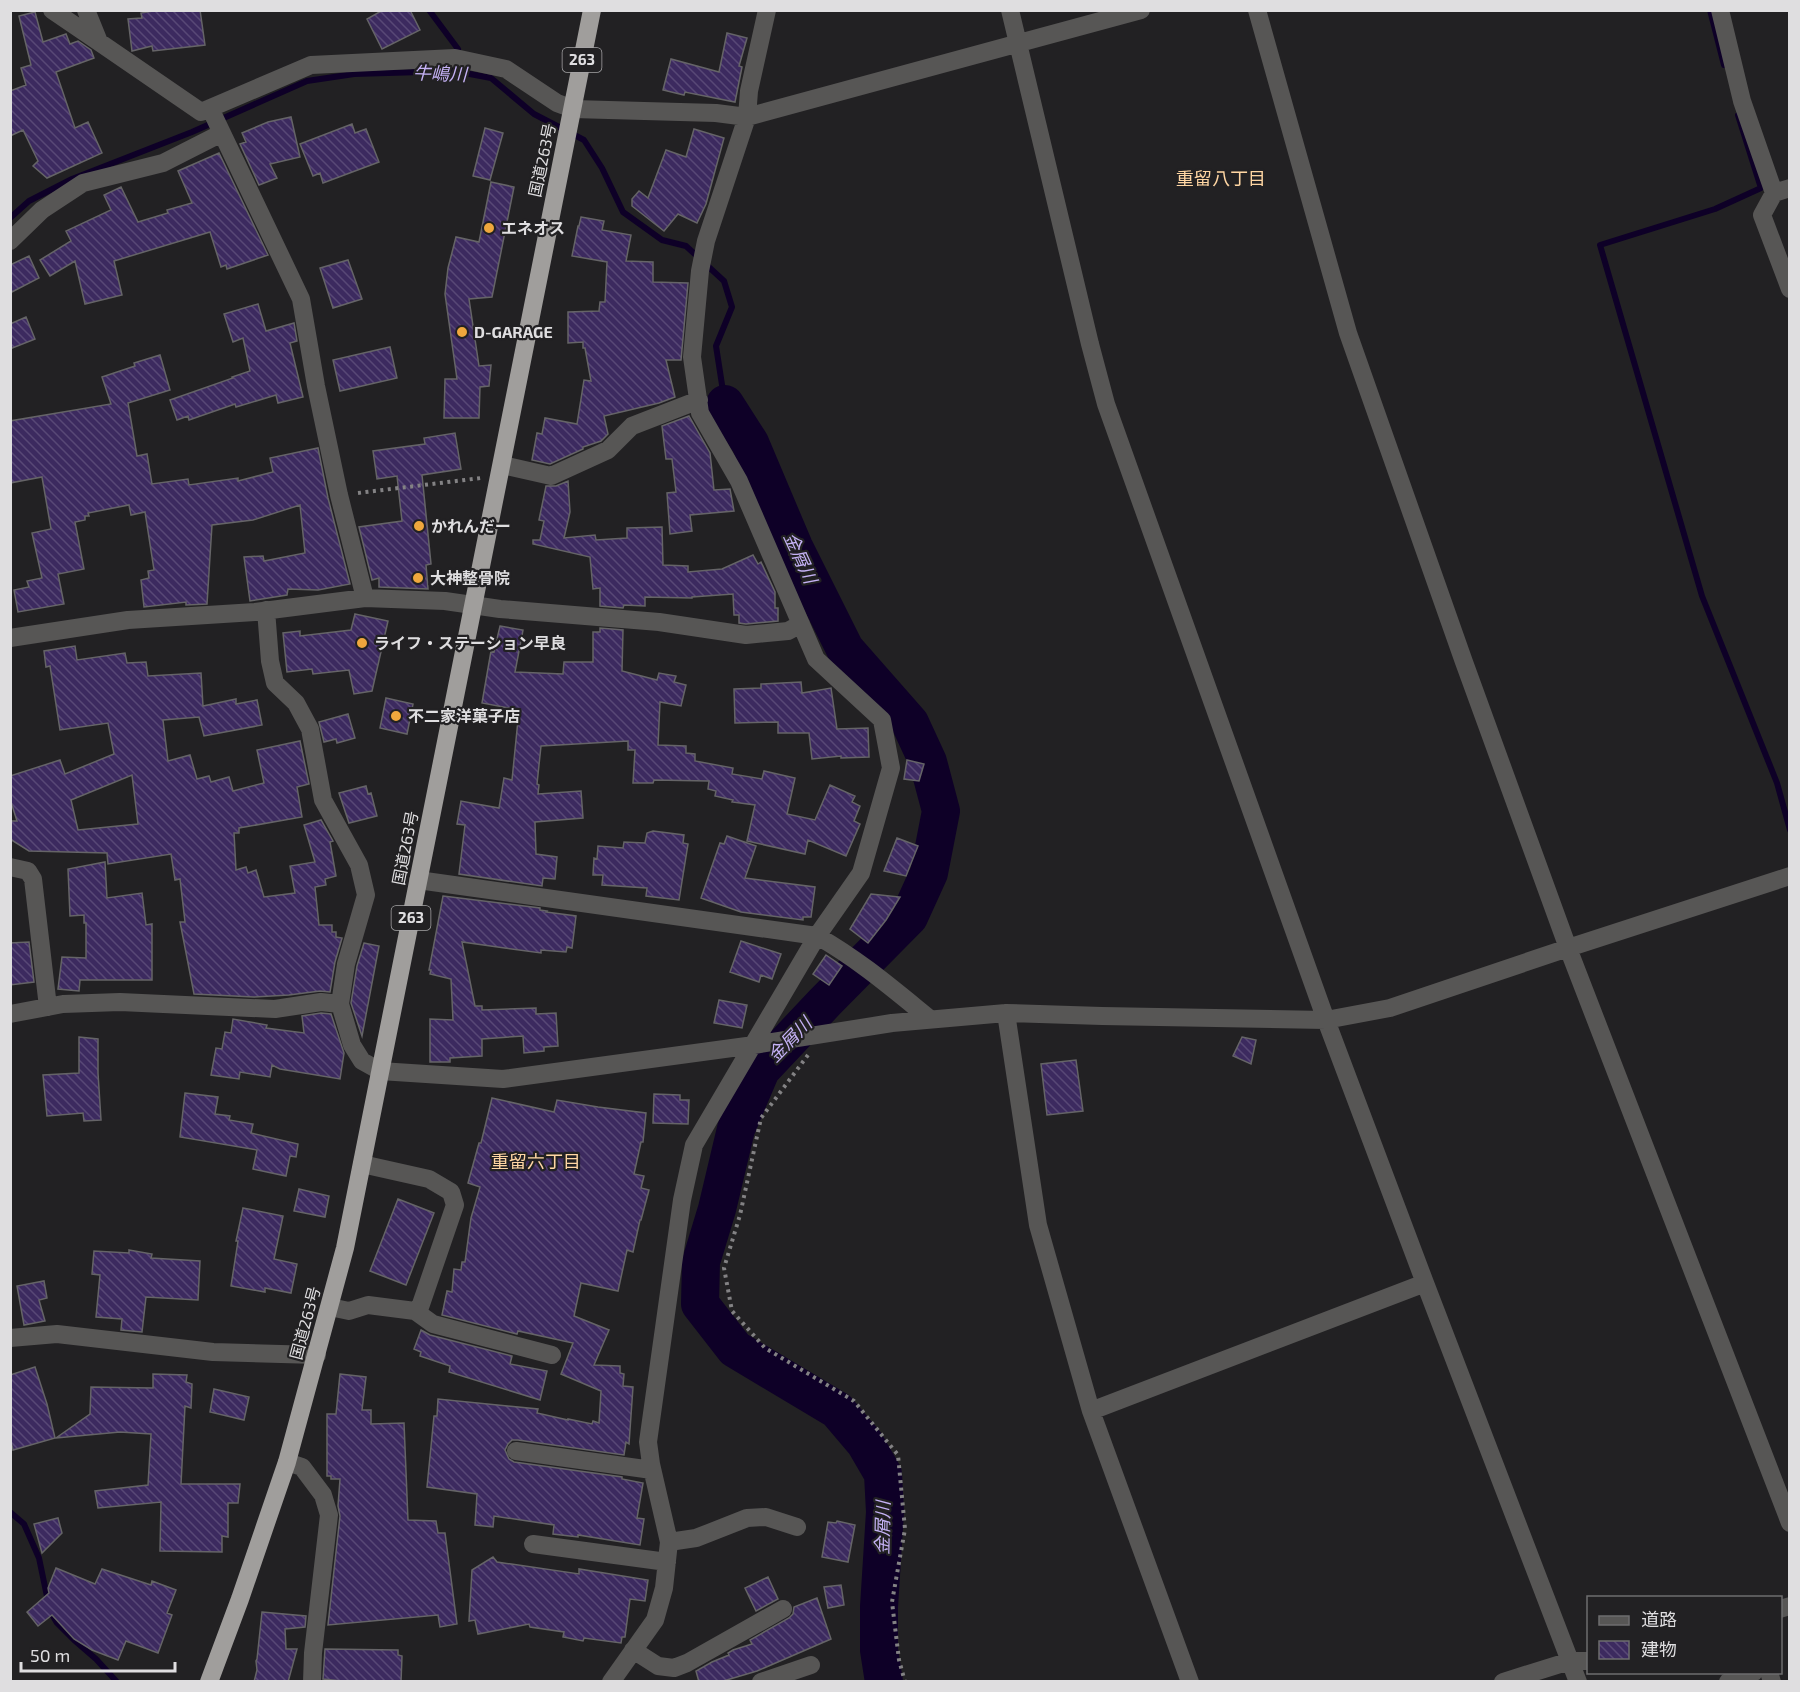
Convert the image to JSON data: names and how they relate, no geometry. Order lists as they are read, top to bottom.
{
  "streets": {
    "highway": ["263", "国道263号"]
  },
  "districts": ["重留八丁目", "重留六丁目"],
  "water": ["牛嶋川", "金屑川"],
  "places": [
    "エネオス",
    "D-GARAGE",
    "かれんだー",
    "大神整骨院",
    "ライフ・ステーション早良",
    "不二家洋菓子店"
  ],
  "legend": ["道路", "建物"],
  "scale_bar": "50 m"
}
